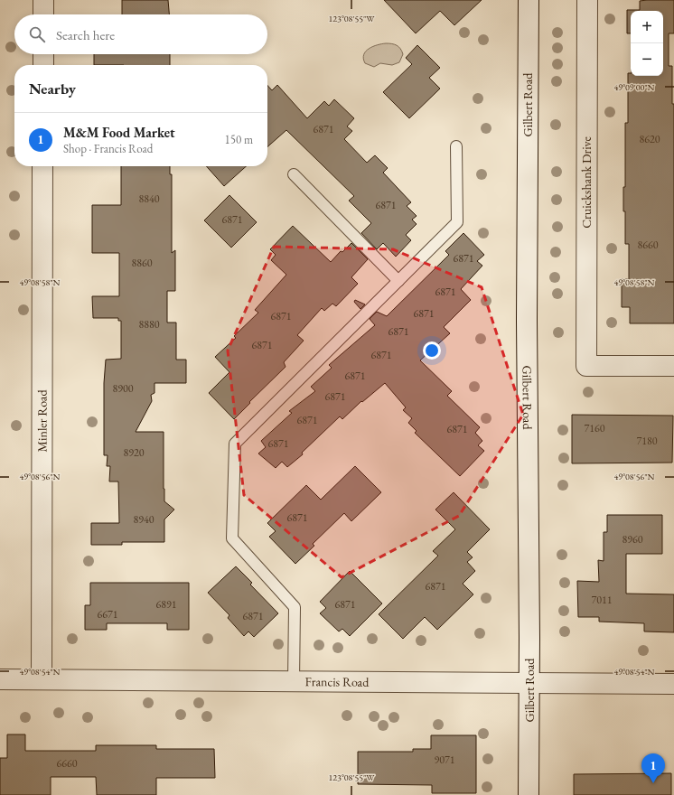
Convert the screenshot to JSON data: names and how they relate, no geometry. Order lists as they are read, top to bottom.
{
  "streets": {
    "street": [
      "Gilbert Road",
      "Cruickshank Drive",
      "Minler Road",
      "Francis Road"
    ]
  },
  "crossings": [
    ["Gilbert Road", "Francis Road"],
    ["Minler Road", "Francis Road"]
  ],
  "house_numbers": [
    "6871",
    "8620",
    "8840",
    "6871",
    "6871",
    "8660",
    "6871",
    "8860",
    "6871",
    "6871",
    "6871",
    "8880",
    "6871",
    "6871",
    "6871",
    "6871",
    "8900",
    "6871",
    "6871",
    "7160",
    "6871",
    "7180",
    "6871",
    "8920",
    "6871",
    "8940",
    "8960",
    "6871",
    "7011",
    "6891",
    "6871",
    "6671",
    "6871",
    "9071",
    "6660"
  ],
  "page": {
    "map_buttons": ["+", "−"],
    "search": "Search here",
    "heading": "Nearby",
    "list": [
      {
        "mark": "1",
        "name": "M&M Food Market",
        "note": "Shop · Francis Road",
        "value": "150 m"
      }
    ],
    "pins": "1"
  },
  "coordinates": [
    "123°08'55\"W",
    "49°09'00\"N",
    "49°08'58\"N",
    "49°08'56\"N",
    "49°08'54\"N"
  ]
}
